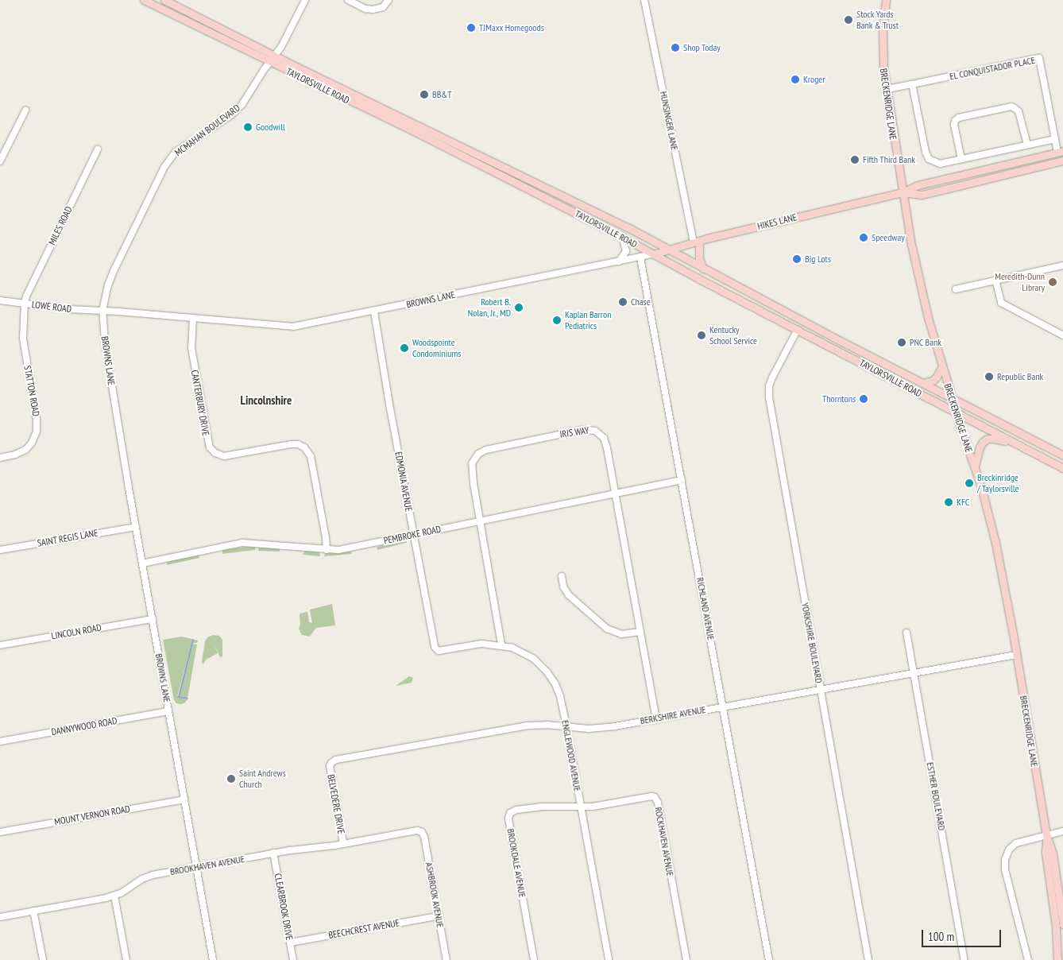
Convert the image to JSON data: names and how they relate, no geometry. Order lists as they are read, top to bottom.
{
  "streets": {
    "main road": ["TAYLORSVILLE ROAD", "BRECKENRIDGE LANE", "HIKES LANE"],
    "street": [
      "EL CONQUISTADOR PLACE",
      "HUNSINGER LANE",
      "MCMAHAN BOULEVARD",
      "MILES ROAD",
      "BROWNS LANE",
      "LOWE ROAD",
      "STATTON ROAD",
      "CANTERBURY DRIVE",
      "IRIS WAY",
      "EDMONIA AVENUE",
      "PEMBROKE ROAD",
      "SAINT REGIS LANE",
      "RICHLAND AVENUE",
      "LINCOLN ROAD",
      "YORKSHIRE BOULEVARD",
      "BERKSHIRE AVENUE",
      "DANNYWOOD ROAD",
      "ENGLEWOOD AVENUE",
      "ESTHER BOULEVARD",
      "BELVEDERE DRIVE",
      "MOUNT VERNON ROAD",
      "ROCKHAVEN AVENUE",
      "BROOKDALE AVENUE",
      "BROOKHAVEN AVENUE",
      "ASHBROOK AVENUE",
      "CLEARBROOK DRIVE",
      "BEECHCREST AVENUE"
    ]
  },
  "crossings": [
    ["EL CONQUISTADOR PLACE", "BRECKENRIDGE LANE"],
    ["EL CONQUISTADOR PLACE", "HIKES LANE"],
    ["TAYLORSVILLE ROAD", "BRECKENRIDGE LANE"],
    ["TAYLORSVILLE ROAD", "MCMAHAN BOULEVARD"],
    ["TAYLORSVILLE ROAD", "HIKES LANE"],
    ["TAYLORSVILLE ROAD", "BROWNS LANE"],
    ["TAYLORSVILLE ROAD", "YORKSHIRE BOULEVARD"],
    ["BRECKENRIDGE LANE", "HIKES LANE"],
    ["BRECKENRIDGE LANE", "BERKSHIRE AVENUE"],
    ["HUNSINGER LANE", "HIKES LANE"],
    ["MCMAHAN BOULEVARD", "BROWNS LANE"],
    ["MCMAHAN BOULEVARD", "LOWE ROAD"],
    ["HIKES LANE", "BROWNS LANE"],
    ["MILES ROAD", "LOWE ROAD"],
    ["MILES ROAD", "STATTON ROAD"],
    ["BROWNS LANE", "LOWE ROAD"],
    ["BROWNS LANE", "CANTERBURY DRIVE"],
    ["BROWNS LANE", "EDMONIA AVENUE"],
    ["BROWNS LANE", "PEMBROKE ROAD"],
    ["BROWNS LANE", "SAINT REGIS LANE"],
    ["BROWNS LANE", "RICHLAND AVENUE"],
    ["BROWNS LANE", "LINCOLN ROAD"],
    ["BROWNS LANE", "DANNYWOOD ROAD"],
    ["BROWNS LANE", "MOUNT VERNON ROAD"],
    ["BROWNS LANE", "BROOKHAVEN AVENUE"],
    ["LOWE ROAD", "STATTON ROAD"],
    ["CANTERBURY DRIVE", "PEMBROKE ROAD"],
    ["IRIS WAY", "PEMBROKE ROAD"],
    ["IRIS WAY", "BERKSHIRE AVENUE"],
    ["IRIS WAY", "ENGLEWOOD AVENUE"],
    ["EDMONIA AVENUE", "PEMBROKE ROAD"],
    ["EDMONIA AVENUE", "ENGLEWOOD AVENUE"],
    ["PEMBROKE ROAD", "RICHLAND AVENUE"],
    ["RICHLAND AVENUE", "BERKSHIRE AVENUE"],
    ["YORKSHIRE BOULEVARD", "BERKSHIRE AVENUE"],
    ["BERKSHIRE AVENUE", "ENGLEWOOD AVENUE"],
    ["BERKSHIRE AVENUE", "ESTHER BOULEVARD"],
    ["BERKSHIRE AVENUE", "BELVEDERE DRIVE"],
    ["ENGLEWOOD AVENUE", "ROCKHAVEN AVENUE"],
    ["ENGLEWOOD AVENUE", "BROOKDALE AVENUE"],
    ["BELVEDERE DRIVE", "BROOKHAVEN AVENUE"],
    ["ROCKHAVEN AVENUE", "BROOKDALE AVENUE"],
    ["BROOKHAVEN AVENUE", "ASHBROOK AVENUE"],
    ["BROOKHAVEN AVENUE", "CLEARBROOK DRIVE"],
    ["ASHBROOK AVENUE", "BEECHCREST AVENUE"],
    ["CLEARBROOK DRIVE", "BEECHCREST AVENUE"]
  ],
  "districts": ["Lincolnshire"],
  "places": [
    "Stock Yards Bank & Trust",
    "TJMaxx Homegoods",
    "Shop Today",
    "Kroger",
    "BB&T",
    "Goodwill",
    "Fifth Third Bank",
    "Speedway",
    "Big Lots",
    "Meredith-Dunn Library",
    "Chase",
    "Robert B. Nolan, Jr., MD",
    "Kaplan Barron Pediatrics",
    "Kentucky School Service",
    "PNC Bank",
    "Woodspointe Condominiums",
    "Republic Bank",
    "Thorntons",
    "Breckinridge / Taylorsville",
    "KFC",
    "Saint Andrews Church"
  ],
  "scale_bar": "100 m"
}
